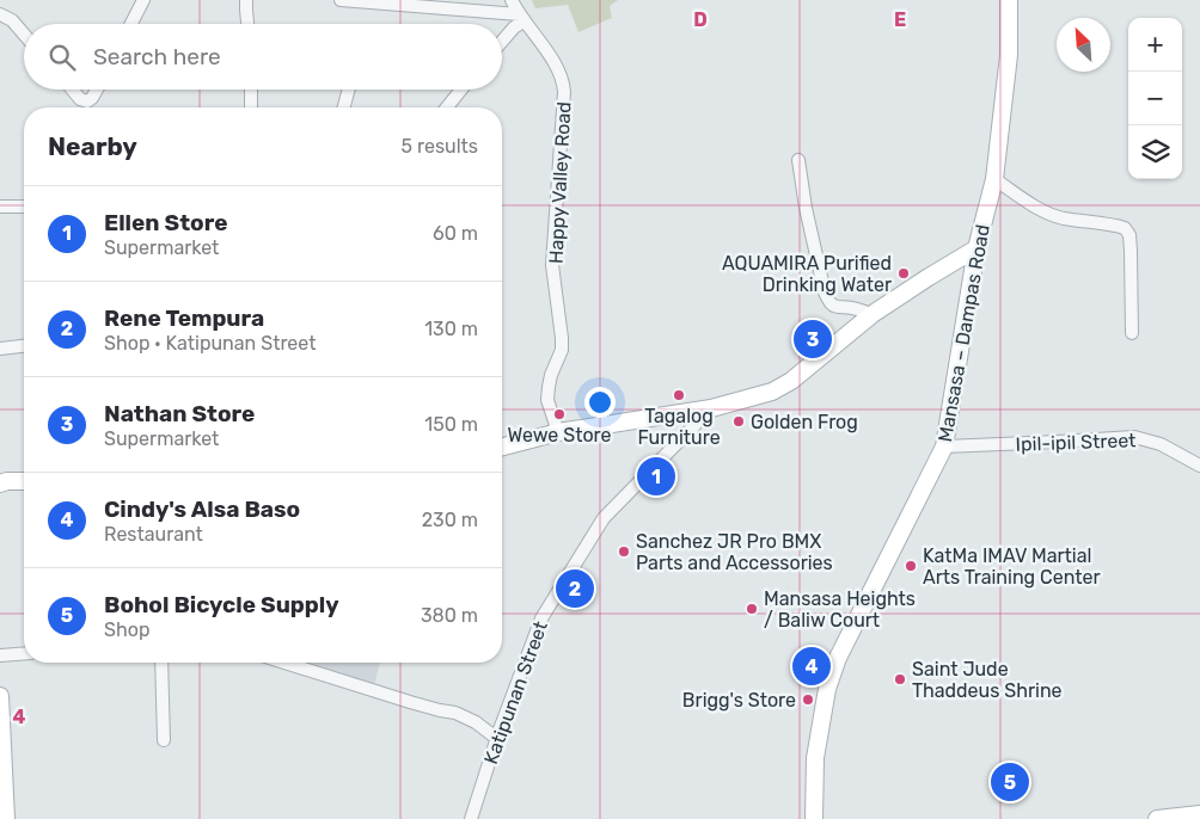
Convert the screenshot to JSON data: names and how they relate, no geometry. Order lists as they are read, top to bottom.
{
  "streets": {
    "main road": ["Mansasa – Dampas Road"],
    "street": ["Happy Valley Road", "Ipil-ipil Street", "Katipunan Street"]
  },
  "crossings": [
    ["Mansasa – Dampas Road", "Ipil-ipil Street"]
  ],
  "places": [
    "AQUAMIRA Purified Drinking Water",
    "Tagalog Furniture",
    "Wewe Store",
    "Golden Frog",
    "Sanchez JR Pro BMX Parts and Accessories",
    "KatMa IMAV Martial Arts Training Center",
    "Mansasa Heights / Baliw Court",
    "Saint Jude Thaddeus Shrine",
    "Brigg's Store"
  ],
  "north": "top left",
  "page": {
    "map_buttons": ["+", "−"],
    "search": "Search here",
    "heading": ["Nearby", "5 results"],
    "list": [
      {
        "mark": "1",
        "name": "Ellen Store",
        "note": "Supermarket",
        "value": "60 m"
      },
      {
        "mark": "2",
        "name": "Rene Tempura",
        "note": "Shop · Katipunan Street",
        "value": "130 m"
      },
      {
        "mark": "3",
        "name": "Nathan Store",
        "note": "Supermarket",
        "value": "150 m"
      },
      {
        "mark": "4",
        "name": "Cindy's Alsa Baso",
        "note": "Restaurant",
        "value": "230 m"
      },
      {
        "mark": "5",
        "name": "Bohol Bicycle Supply",
        "note": "Shop",
        "value": "380 m"
      }
    ],
    "pins": [
      "3",
      "1",
      "2",
      "4",
      "5"
    ]
  },
  "grid": {
    "columns": ["D", "E"],
    "rows": ["4"]
  }
}
